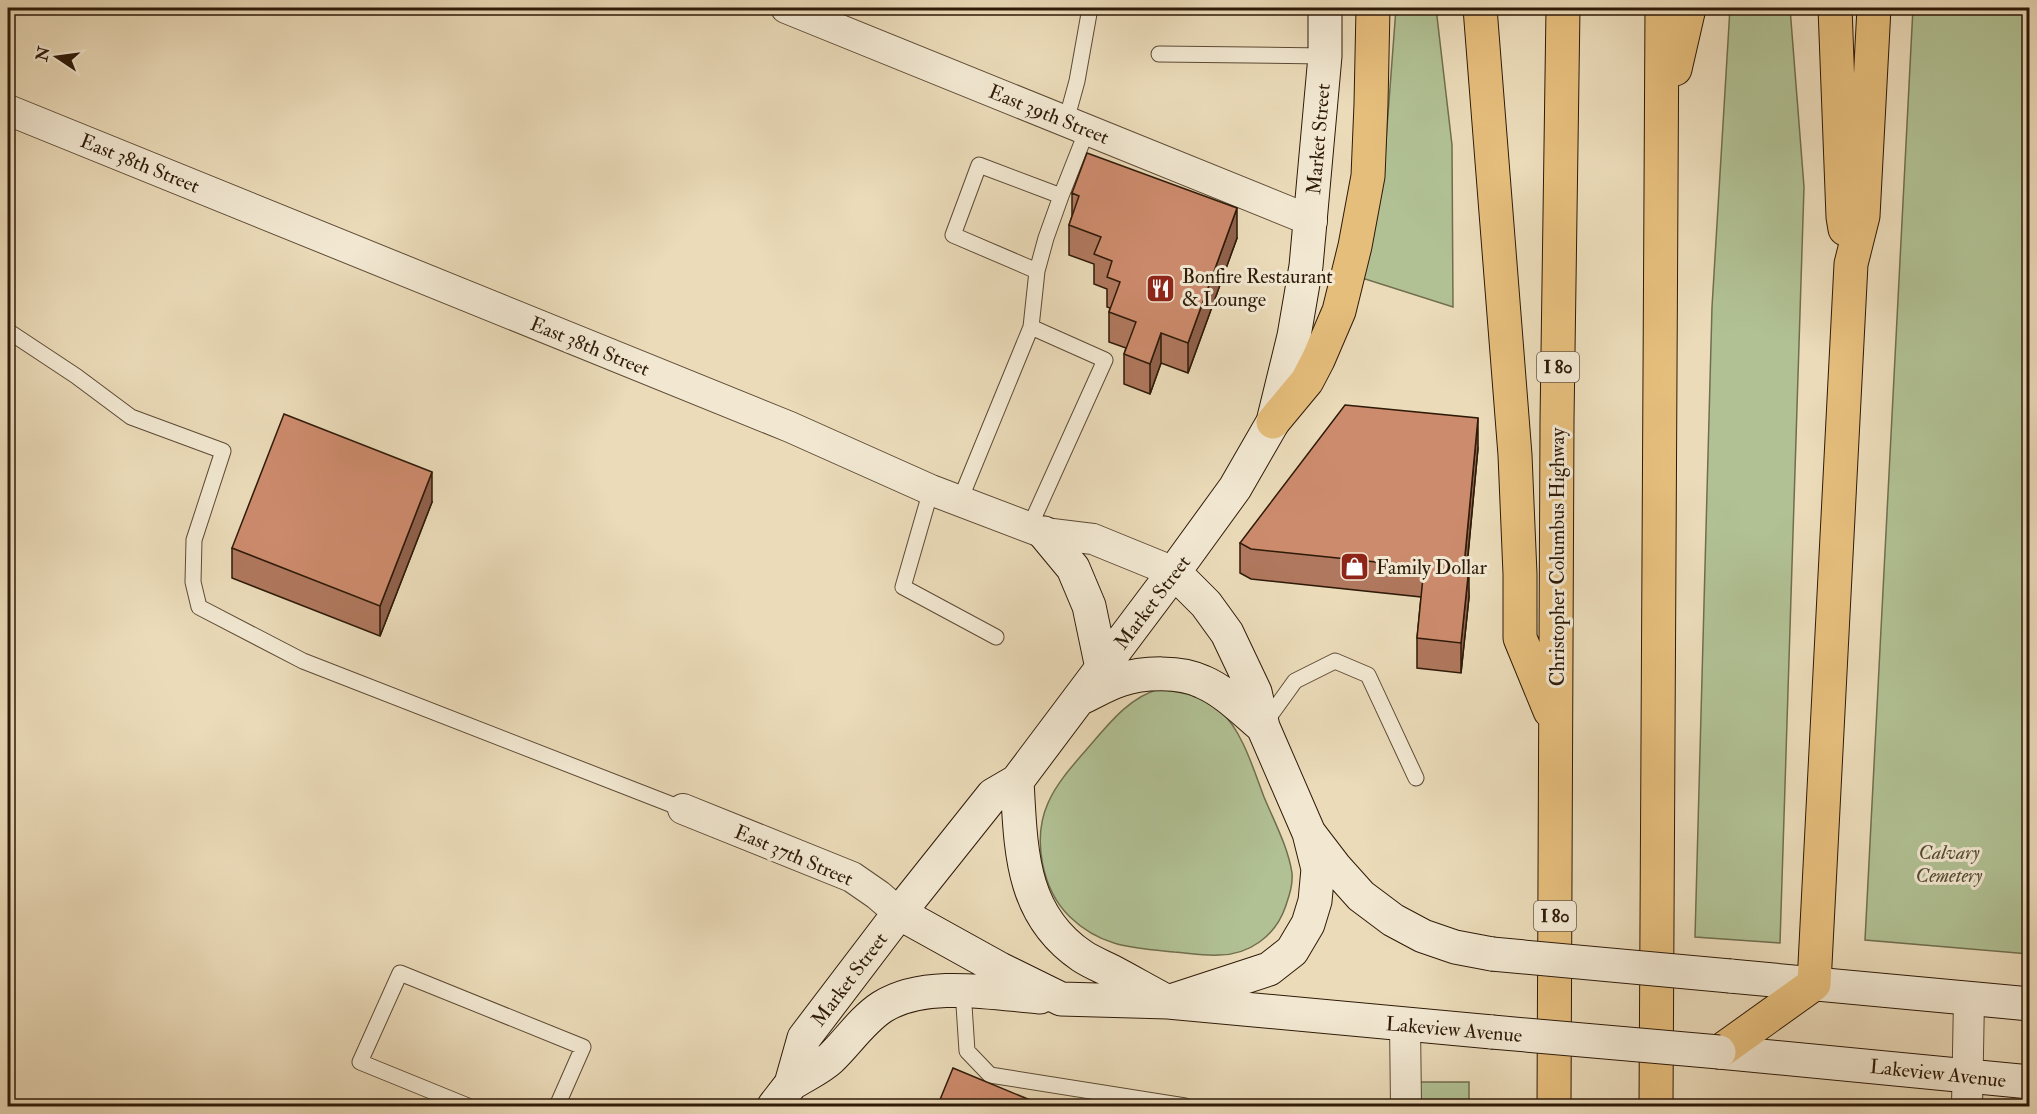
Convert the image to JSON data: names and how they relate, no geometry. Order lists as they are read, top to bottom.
{
  "streets": {
    "highway": ["I 80", "Christopher Columbus Highway"],
    "main road": ["Market Street", "Lakeview Avenue"],
    "street": ["East 39th Street", "East 38th Street", "East 37th Street"]
  },
  "crossings": [
    ["East 39th Street", "Market Street"],
    ["Market Street", "East 38th Street"],
    ["Market Street", "East 37th Street"],
    ["Market Street", "Lakeview Avenue"],
    ["East 37th Street", "Lakeview Avenue"]
  ],
  "parks": ["Calvary Cemetery"],
  "places": {
    "restaurant": ["Bonfire Restaurant & Lounge"],
    "shop": ["Family Dollar"]
  },
  "north": "left"
}
